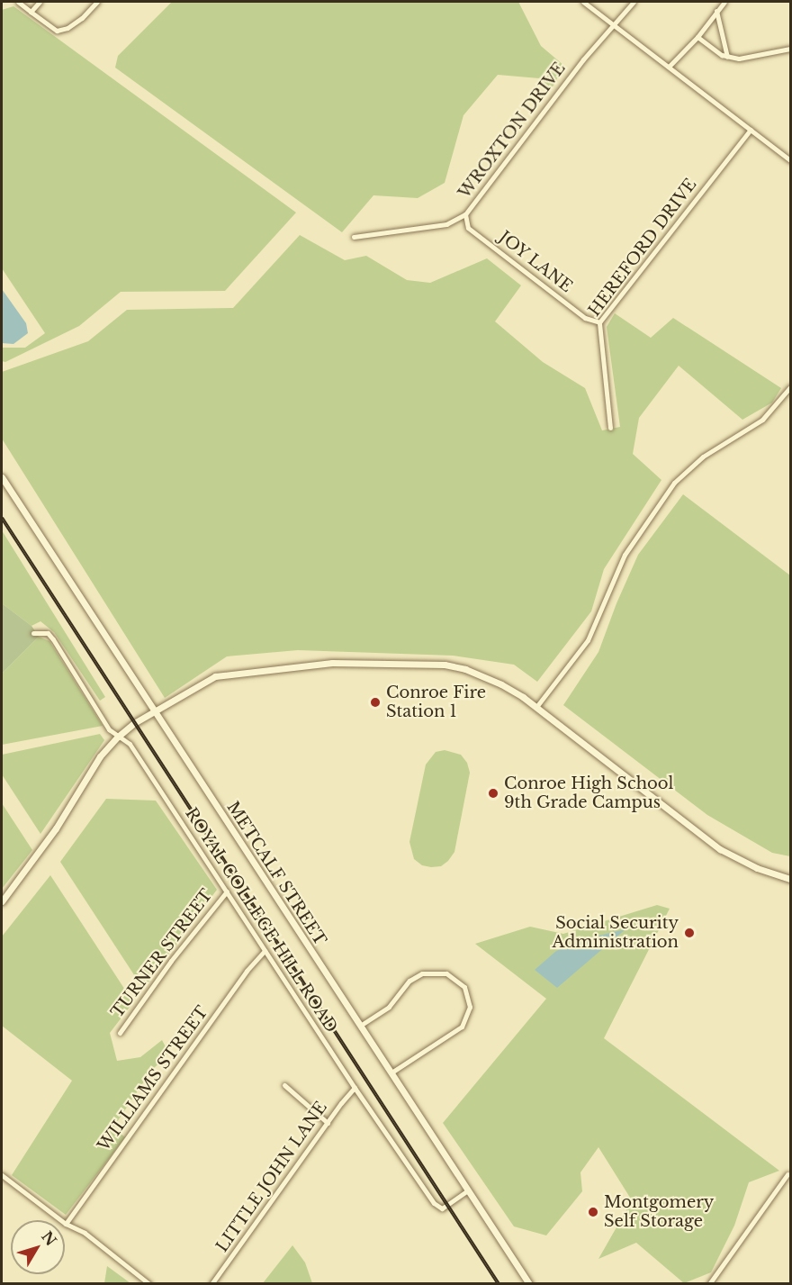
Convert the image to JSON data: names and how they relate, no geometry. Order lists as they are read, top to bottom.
{
  "streets": {
    "street": [
      "WROXTON DRIVE",
      "HEREFORD DRIVE",
      "JOY LANE",
      "METCALF STREET",
      "ROYAL COLLEGE HILL ROAD",
      "TURNER STREET",
      "WILLIAMS STREET",
      "LITTLE JOHN LANE"
    ]
  },
  "crossings": [
    ["WROXTON DRIVE", "JOY LANE"],
    ["HEREFORD DRIVE", "JOY LANE"],
    ["METCALF STREET", "ROYAL COLLEGE HILL ROAD"],
    ["ROYAL COLLEGE HILL ROAD", "TURNER STREET"],
    ["ROYAL COLLEGE HILL ROAD", "WILLIAMS STREET"],
    ["ROYAL COLLEGE HILL ROAD", "LITTLE JOHN LANE"]
  ],
  "places": [
    "Conroe Fire Station 1",
    "Conroe High School 9th Grade Campus",
    "Social Security Administration",
    "Montgomery Self Storage"
  ],
  "north": "top right"
}
